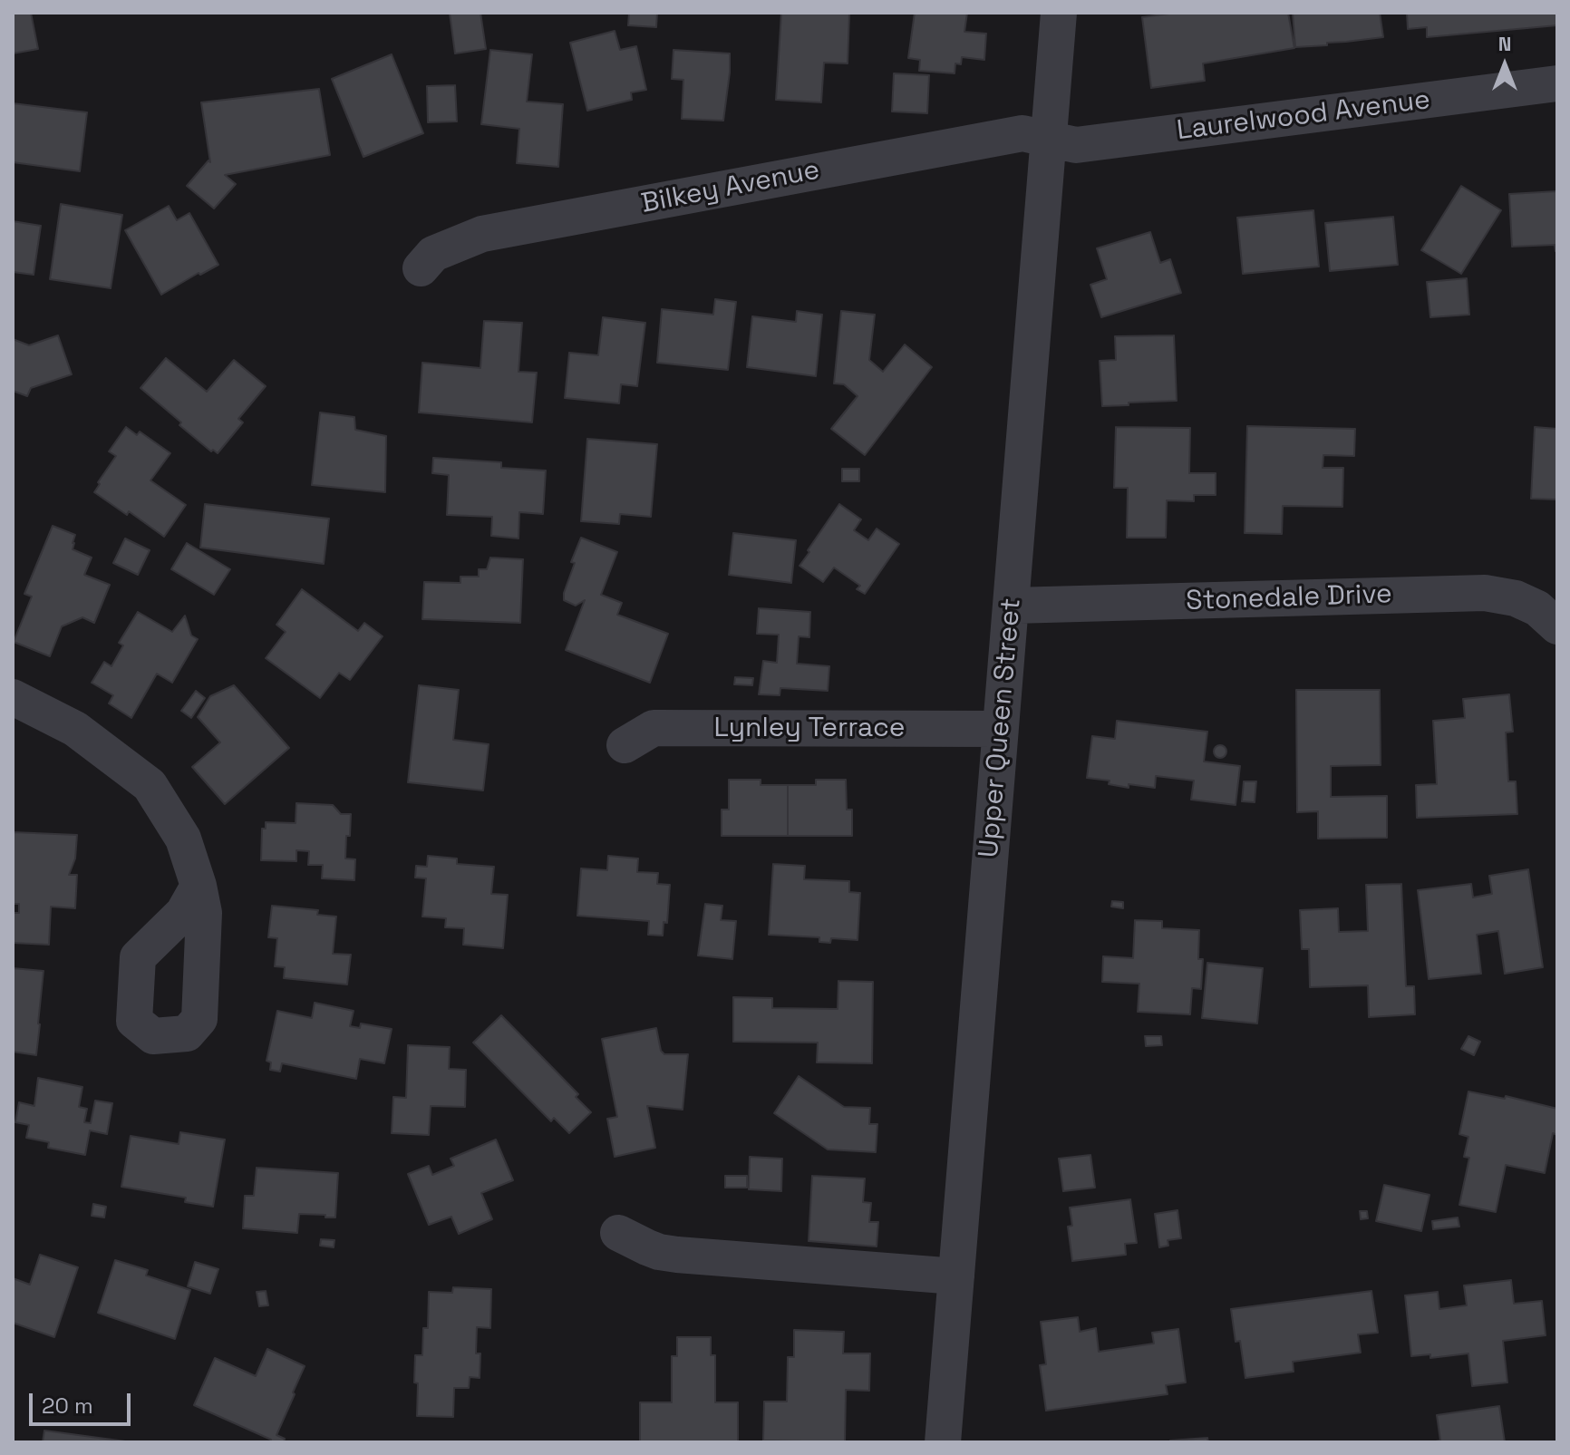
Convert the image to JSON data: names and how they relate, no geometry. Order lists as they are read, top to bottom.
{
  "streets": {
    "street": [
      "Laurelwood Avenue",
      "Bilkey Avenue",
      "Stonedale Drive",
      "Upper Queen Street",
      "Lynley Terrace"
    ]
  },
  "crossings": [
    ["Laurelwood Avenue", "Bilkey Avenue"],
    ["Laurelwood Avenue", "Upper Queen Street"],
    ["Bilkey Avenue", "Upper Queen Street"],
    ["Stonedale Drive", "Upper Queen Street"],
    ["Upper Queen Street", "Lynley Terrace"]
  ],
  "scale_bar": "20 m",
  "north": "top"
}
